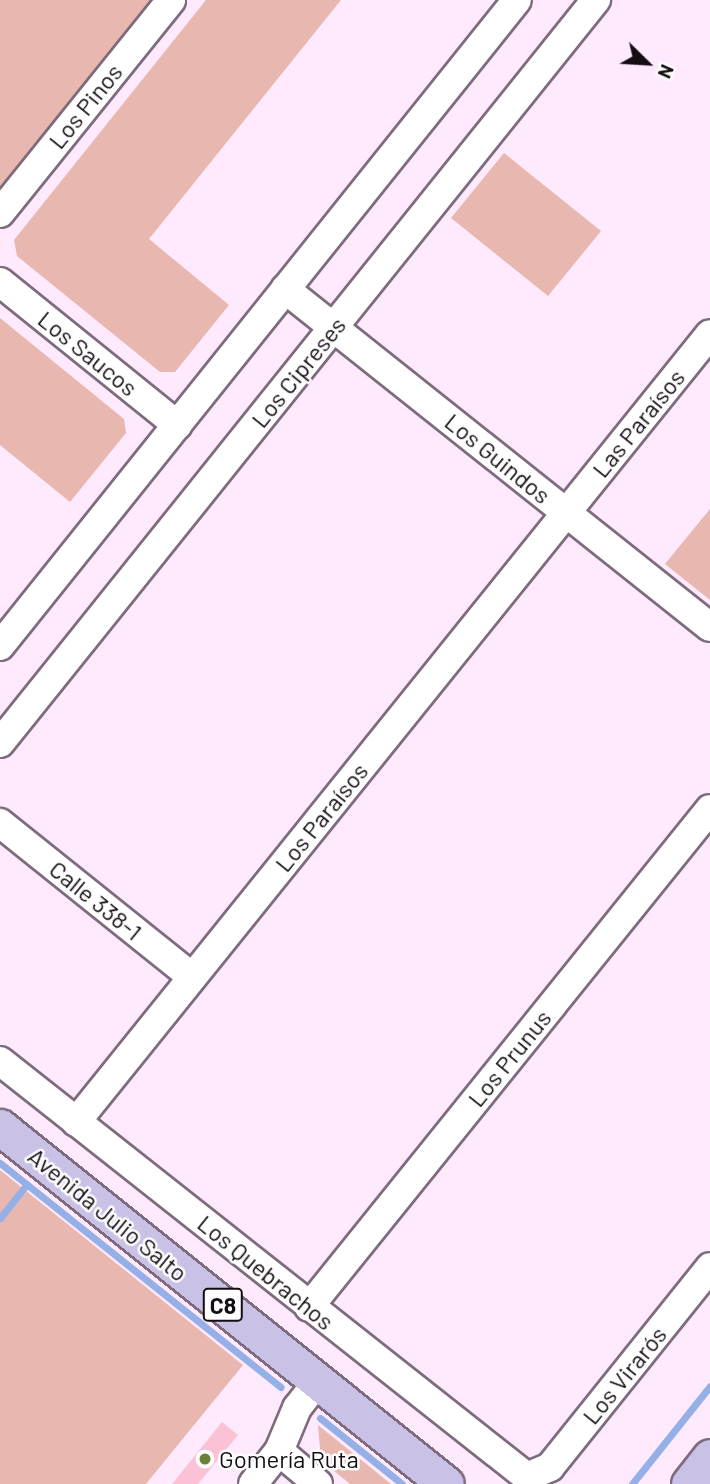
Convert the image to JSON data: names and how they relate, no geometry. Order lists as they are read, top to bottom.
{
  "streets": {
    "main road": ["Avenida Julio Salto", "C8"],
    "street": [
      "Los Pinos",
      "Los Saucos",
      "Los Cipreses",
      "Las Paraísos",
      "Los Guindos",
      "Los Paraísos",
      "Calle 338-1",
      "Los Prunus",
      "Los Quebrachos",
      "Los Virarós"
    ]
  },
  "crossings": [
    ["Los Cipreses", "Los Guindos"],
    ["Las Paraísos", "Los Guindos"],
    ["Las Paraísos", "Los Paraísos"],
    ["Los Guindos", "Los Paraísos"],
    ["Los Paraísos", "Calle 338-1"],
    ["Los Paraísos", "Los Quebrachos"],
    ["Los Prunus", "Los Quebrachos"],
    ["Los Quebrachos", "Los Virarós"]
  ],
  "places": ["Gomería Ruta"],
  "north": "bottom right"
}
